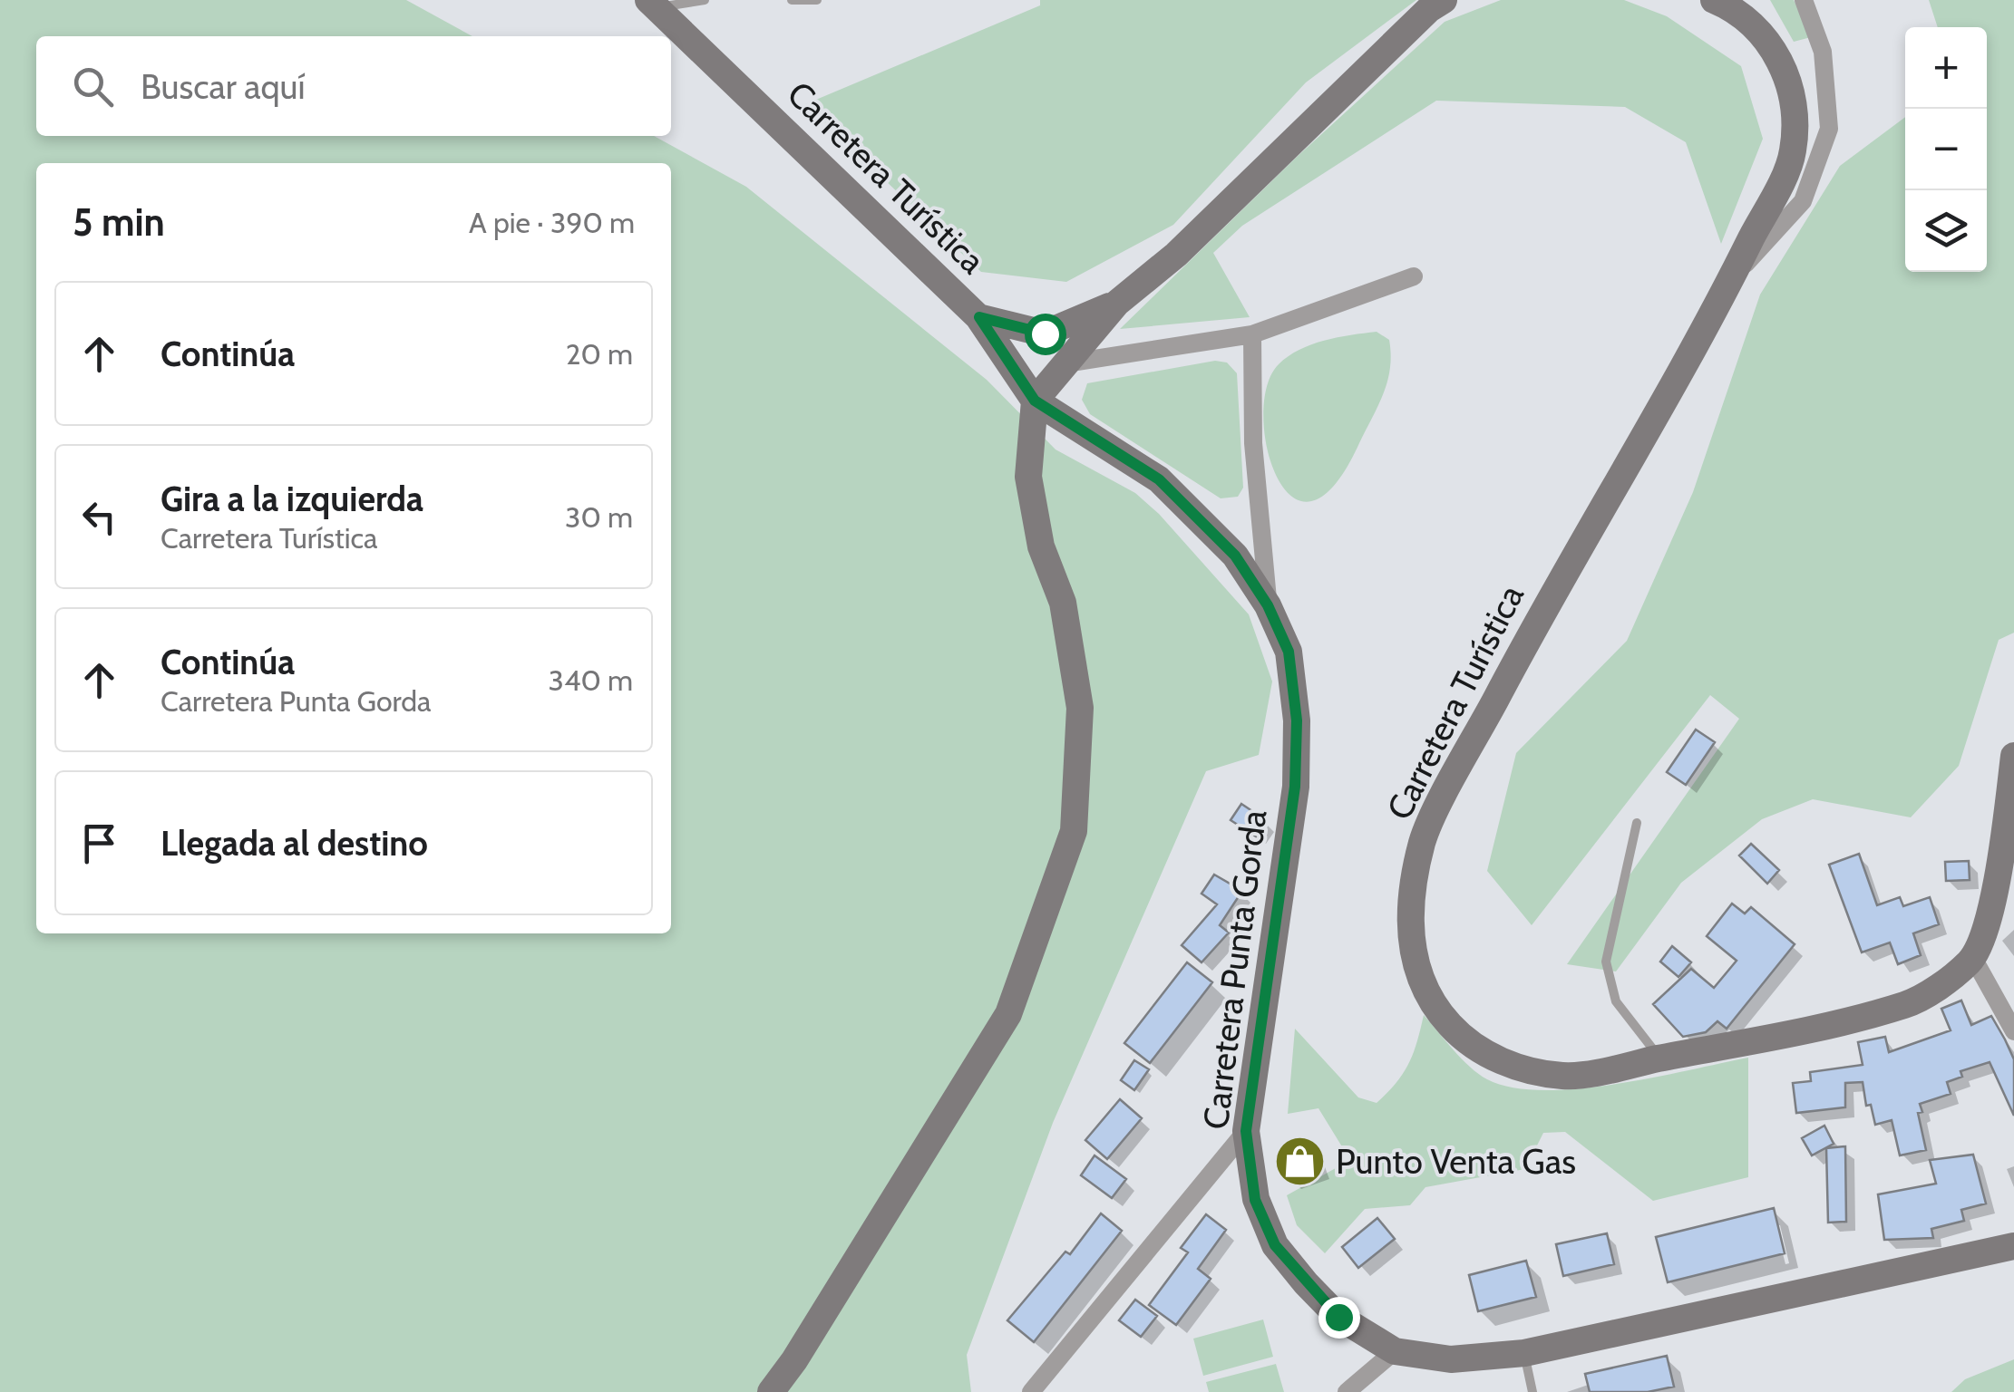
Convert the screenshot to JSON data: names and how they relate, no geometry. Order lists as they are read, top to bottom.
{
  "streets": {
    "main road": ["Carretera Turística", "Carretera Punta Gorda"]
  },
  "crossings": [
    ["Carretera Turística", "Carretera Punta Gorda"]
  ],
  "places": {
    "shop": ["Punto Venta Gas"]
  },
  "page": {
    "map_buttons": ["+", "−"],
    "search": "Buscar aquí",
    "heading": ["5 min", "A pie · 390 m"],
    "list": [
      ["Continúa", "20 m"],
      ["Gira a la izquierda", "Carretera Turística", "30 m"],
      ["Continúa", "Carretera Punta Gorda", "340 m"],
      "Llegada al destino"
    ]
  }
}
